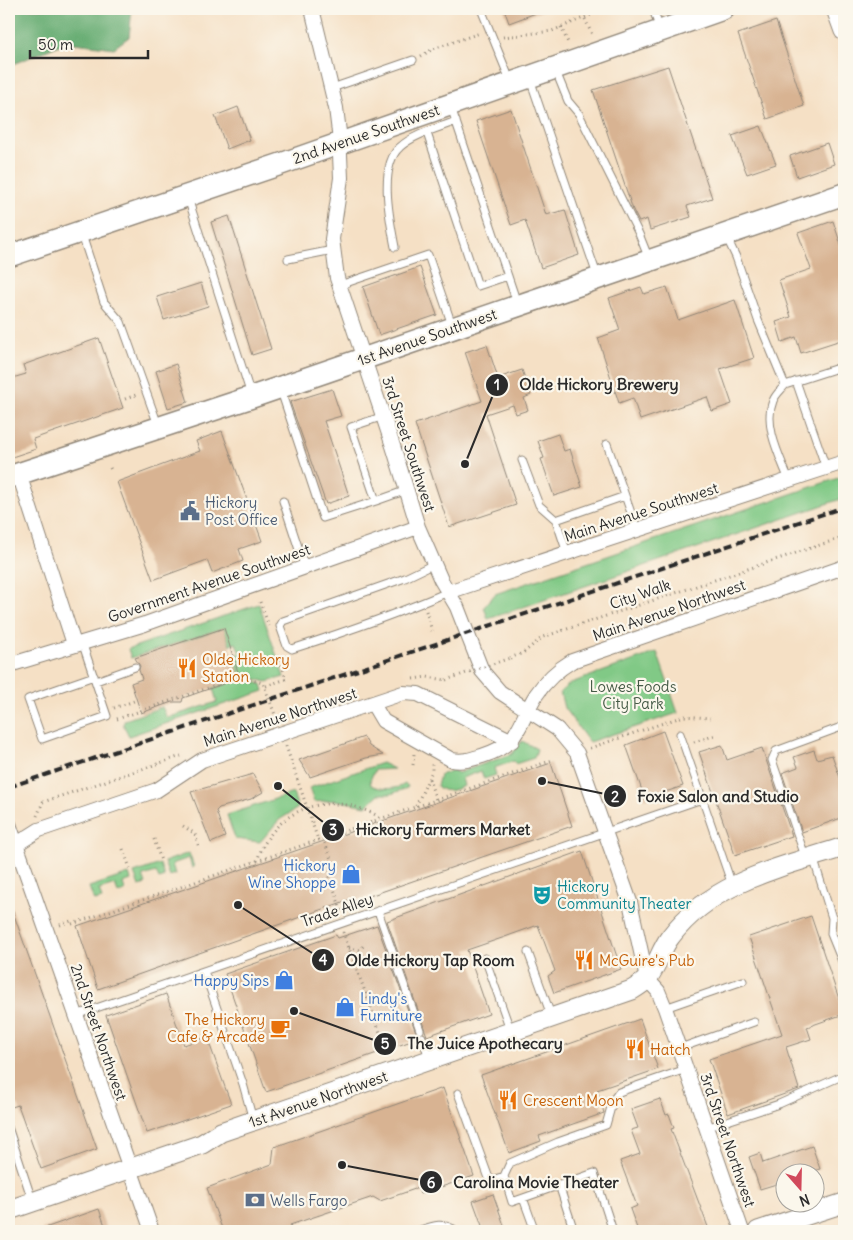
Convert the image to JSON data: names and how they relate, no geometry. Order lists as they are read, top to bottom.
{
  "streets": {
    "main road": ["2nd Avenue Southwest", "1st Avenue Southwest"],
    "street": [
      "3rd Street Southwest",
      "Main Avenue Southwest",
      "Government Avenue Southwest",
      "Main Avenue Northwest",
      "2nd Street Northwest",
      "1st Avenue Northwest",
      "3rd Street Northwest"
    ],
    "lane": ["Trade Alley"],
    "path": ["City Walk"]
  },
  "crossings": [
    ["2nd Avenue Southwest", "3rd Street Southwest"],
    ["1st Avenue Southwest", "3rd Street Southwest"],
    ["3rd Street Southwest", "Main Avenue Southwest"],
    ["3rd Street Southwest", "Government Avenue Southwest"],
    ["3rd Street Southwest", "3rd Street Northwest"],
    ["Main Avenue Southwest", "3rd Street Northwest"],
    ["Main Avenue Northwest", "2nd Street Northwest"],
    ["Main Avenue Northwest", "3rd Street Northwest"],
    ["Trade Alley", "2nd Street Northwest"],
    ["Trade Alley", "3rd Street Northwest"],
    ["2nd Street Northwest", "1st Avenue Northwest"],
    ["1st Avenue Northwest", "3rd Street Northwest"]
  ],
  "parks": ["Lowes Foods City Park"],
  "places": {
    "other": [
      "Olde Hickory Brewery",
      "Foxie Salon and Studio",
      "Hickory Farmers Market",
      "Olde Hickory Tap Room",
      "The Juice Apothecary",
      "Carolina Movie Theater"
    ],
    "public building": ["Hickory Post Office"],
    "restaurant": [
      "Olde Hickory Station",
      "McGuire's Pub",
      "Hatch",
      "Crescent Moon"
    ],
    "shop": ["Hickory Wine Shoppe", "Happy Sips", "Lindy's Furniture"],
    "theatre": ["Hickory Community Theater"],
    "cafe": ["The Hickory Cafe & Arcade"],
    "bank": ["Wells Fargo"]
  },
  "scale_bar": "50 m",
  "north": "bottom"
}
